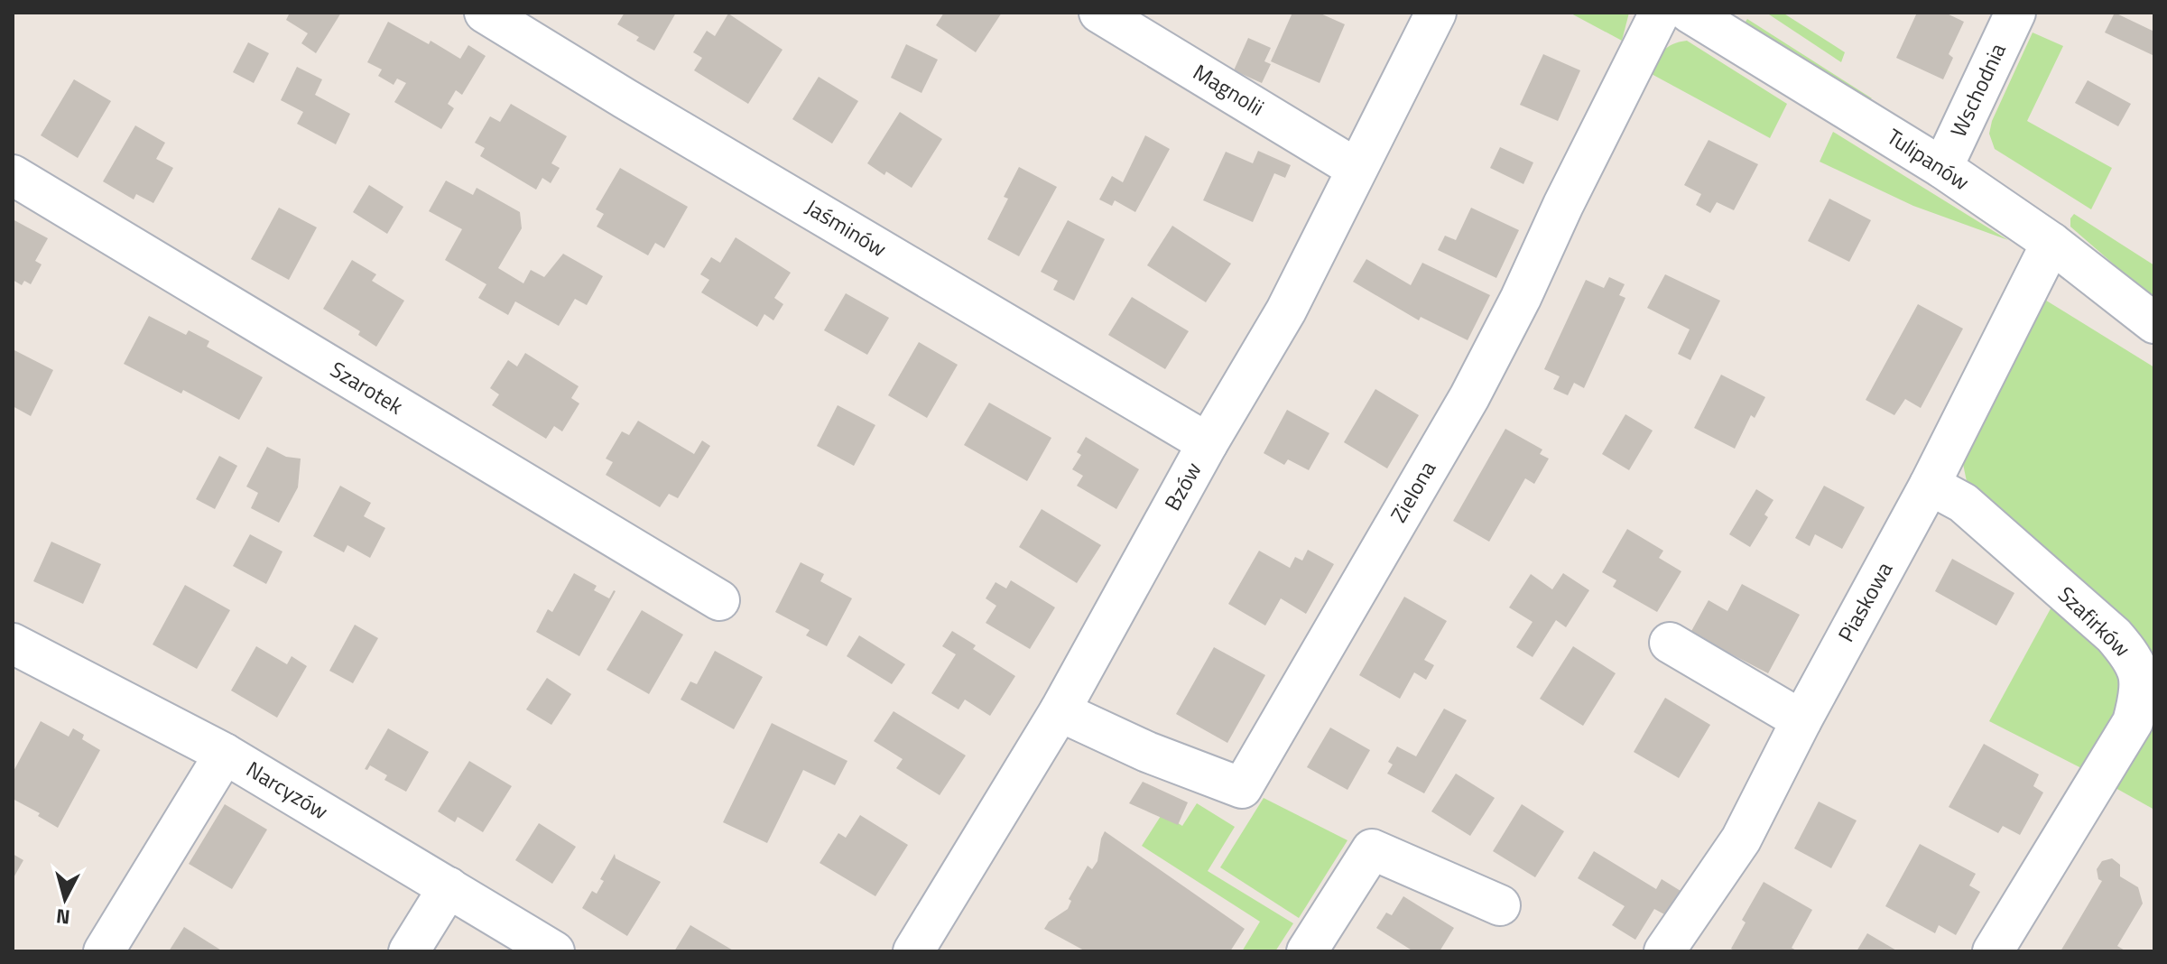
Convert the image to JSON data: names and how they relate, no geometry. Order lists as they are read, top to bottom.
{
  "streets": {
    "street": [
      "Magnolii",
      "Wschodnia",
      "Tulipanów",
      "Jaśminów",
      "Szarotek",
      "Bzów",
      "Zielona",
      "Piaskowa",
      "Szafirków",
      "Narcyzów"
    ]
  },
  "crossings": [
    ["Magnolii", "Bzów"],
    ["Wschodnia", "Tulipanów"],
    ["Tulipanów", "Piaskowa"],
    ["Jaśminów", "Bzów"],
    ["Bzów", "Zielona"],
    ["Piaskowa", "Szafirków"]
  ],
  "north": "bottom"
}
